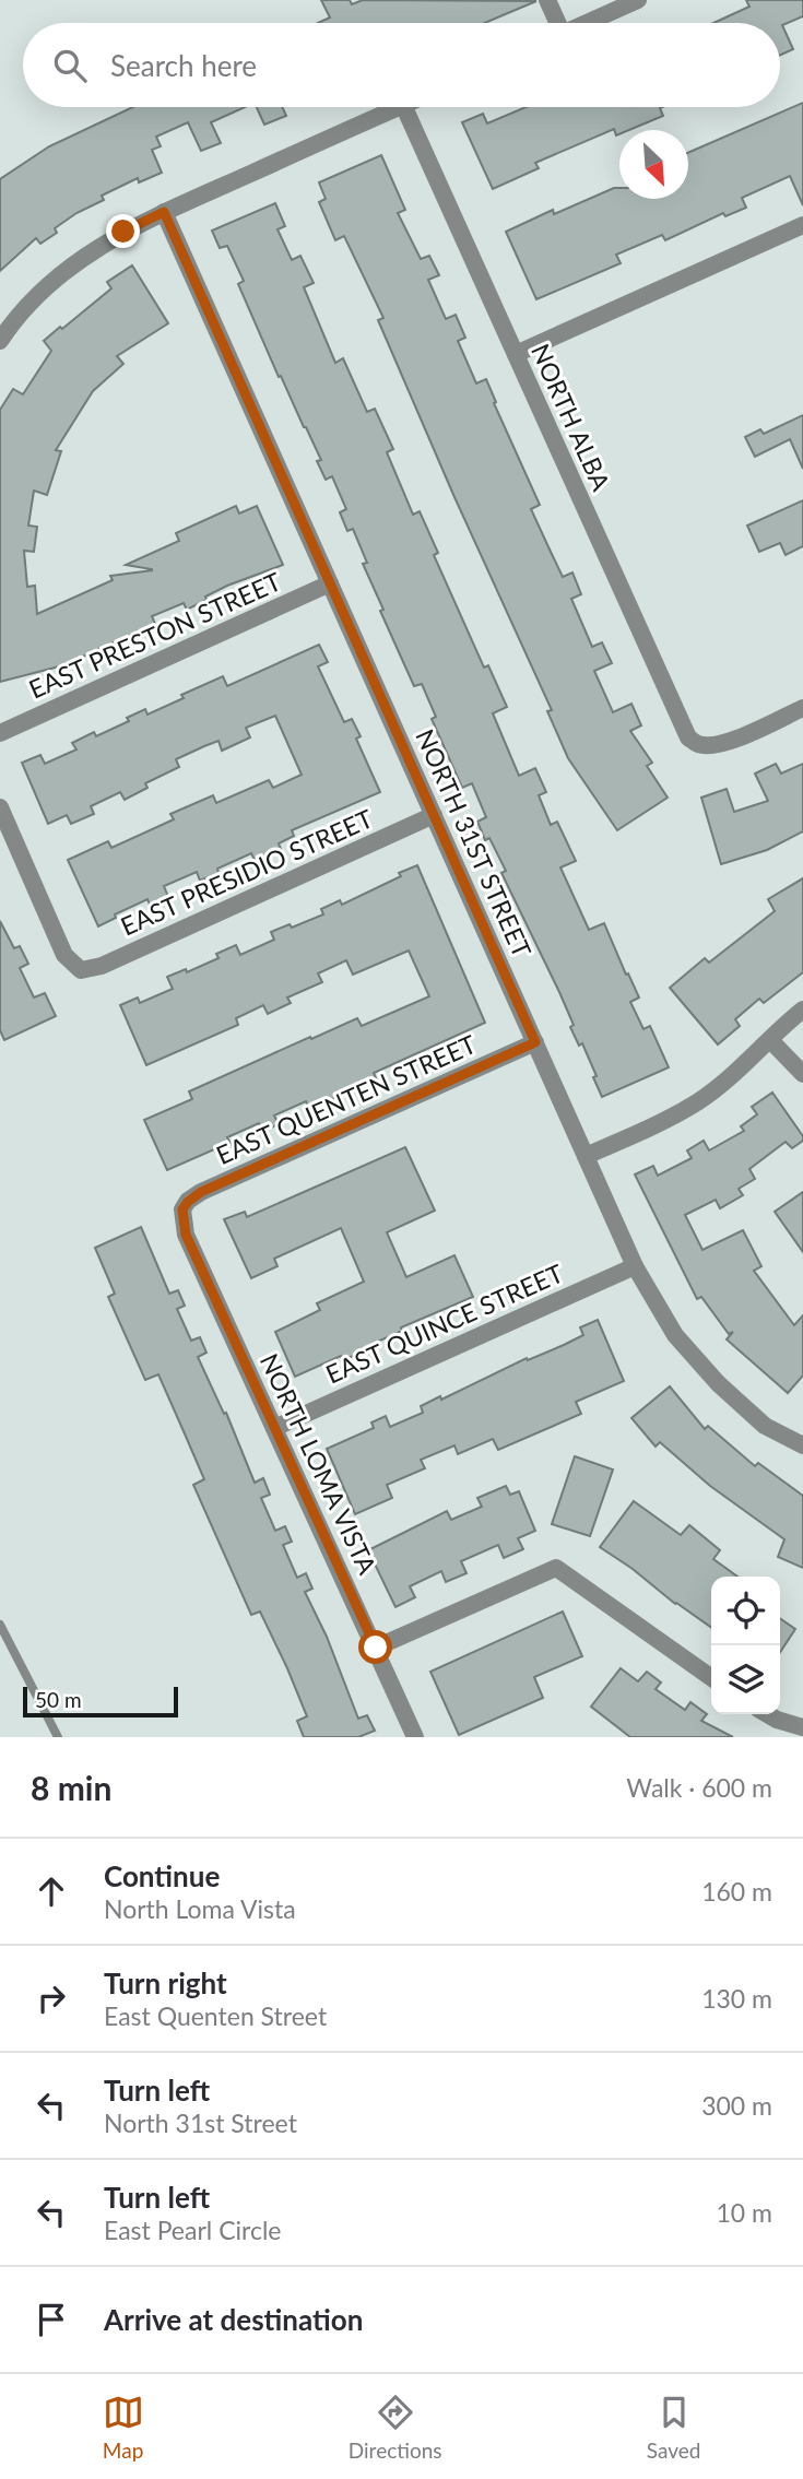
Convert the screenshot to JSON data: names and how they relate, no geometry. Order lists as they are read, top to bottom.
{
  "streets": {
    "street": [
      "NORTH ALBA",
      "EAST PRESTON STREET",
      "NORTH 31ST STREET",
      "EAST PRESIDIO STREET",
      "EAST QUENTEN STREET",
      "EAST QUINCE STREET",
      "NORTH LOMA VISTA"
    ]
  },
  "crossings": [
    ["EAST PRESTON STREET", "NORTH 31ST STREET"],
    ["NORTH 31ST STREET", "EAST PRESIDIO STREET"],
    ["NORTH 31ST STREET", "EAST QUENTEN STREET"],
    ["NORTH 31ST STREET", "EAST QUINCE STREET"],
    ["EAST QUENTEN STREET", "NORTH LOMA VISTA"],
    ["EAST QUINCE STREET", "NORTH LOMA VISTA"]
  ],
  "scale_bar": "50 m",
  "north": "bottom right",
  "page": {
    "search": "Search here",
    "scale": "50 m",
    "heading": ["8 min", "Walk · 600 m"],
    "list": [
      ["Continue", "North Loma Vista", "160 m"],
      ["Turn right", "East Quenten Street", "130 m"],
      ["Turn left", "North 31st Street", "300 m"],
      ["Turn left", "East Pearl Circle", "10 m"],
      "Arrive at destination"
    ],
    "nav": ["Map", "Directions", "Saved"]
  }
}
